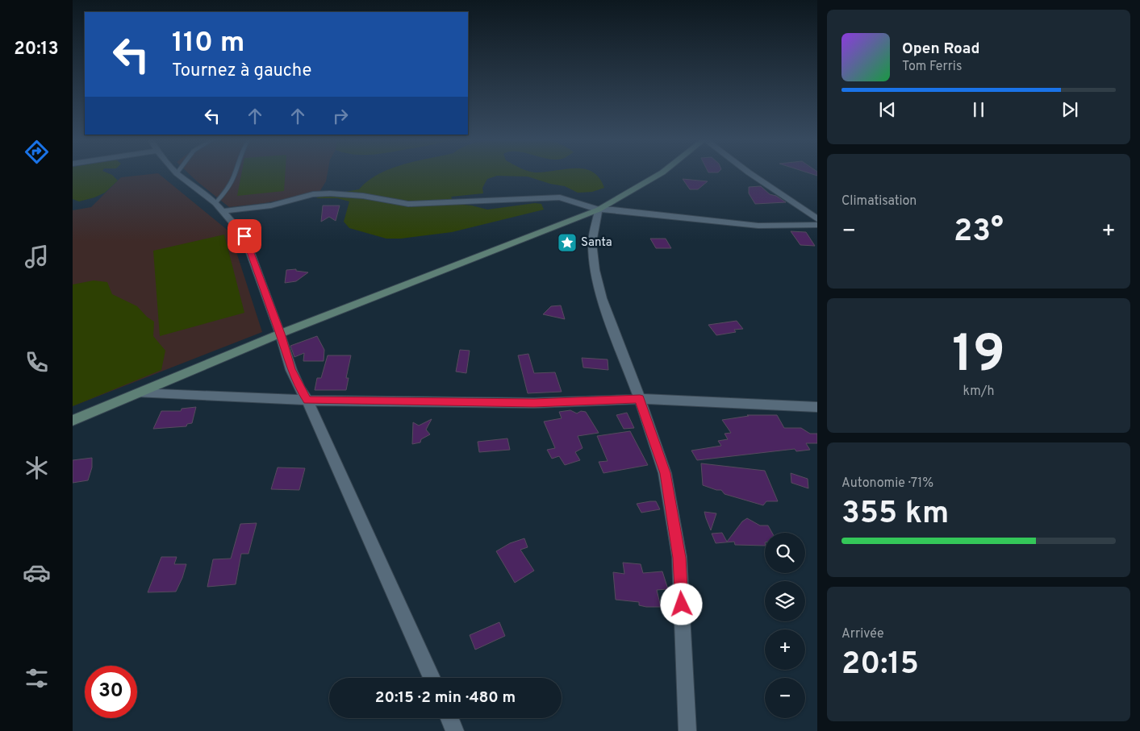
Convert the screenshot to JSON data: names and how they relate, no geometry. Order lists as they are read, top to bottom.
{
  "places": {
    "place": ["Santa"]
  },
  "page": {
    "tabs": "20:13",
    "turn": ["110 m", "Tournez à gauche"],
    "song": ["Open Road", "Tom Ferris"],
    "tile": [
      "Climatisation",
      ["19", "km/h"],
      ["Autonomie · 71%", "355 km"],
      ["Arrivée", "20:15"]
    ],
    "heat": ["−", "23°", "+"],
    "map_buttons": ["+", "−"],
    "limit": "30",
    "trip": "20:15 · 2 min · 480 m"
  }
}
